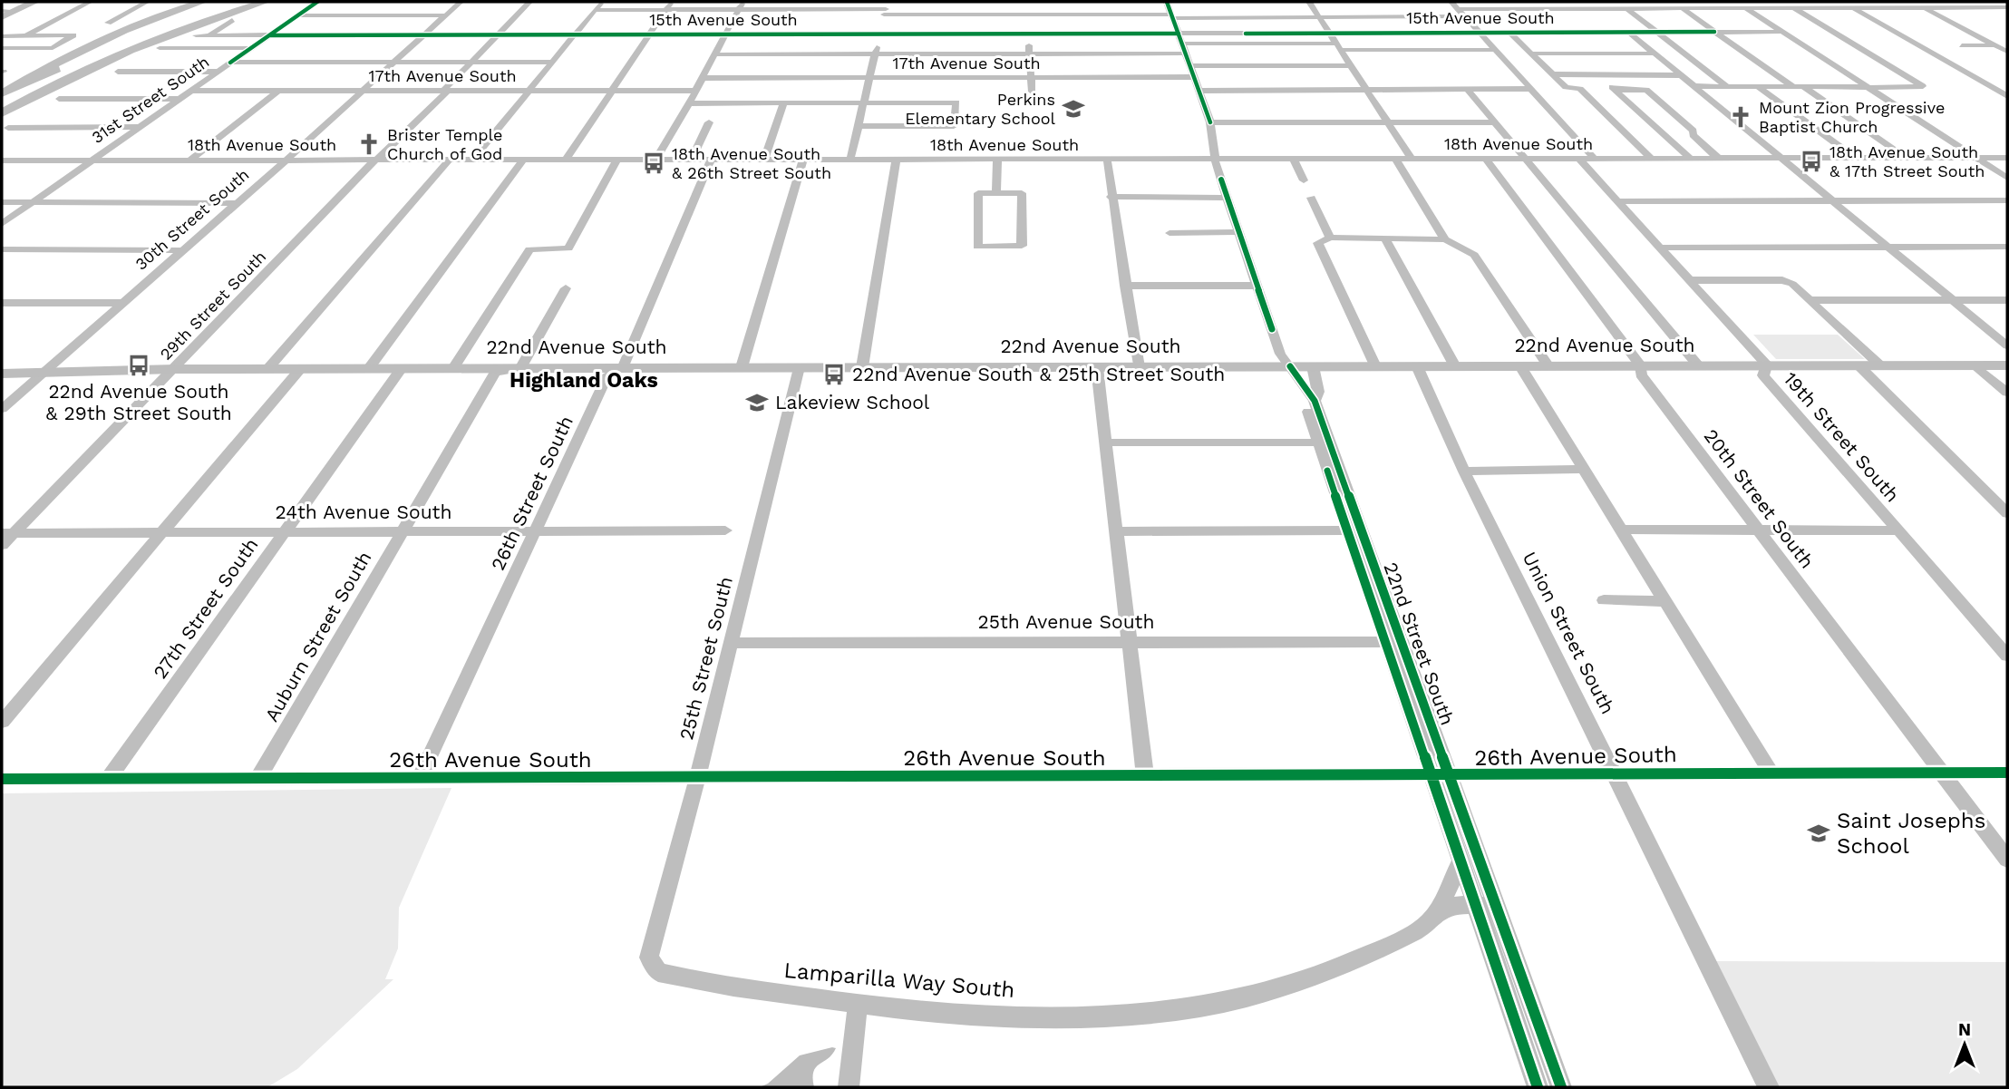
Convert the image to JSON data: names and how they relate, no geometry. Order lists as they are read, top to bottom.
{
  "streets": {
    "main road": ["22nd Avenue South"],
    "street": [
      "15th Avenue South",
      "17th Avenue South",
      "31st Street South",
      "18th Avenue South",
      "30th Street South",
      "29th Street South",
      "19th Street South",
      "26th Street South",
      "20th Street South",
      "24th Avenue South",
      "27th Street South",
      "25th Avenue South",
      "Union Street South",
      "Auburn Street South",
      "22nd Street South",
      "25th Street South",
      "26th Avenue South",
      "Lamparilla Way South"
    ]
  },
  "crossings": [
    ["15th Avenue South", "31st Street South"],
    ["15th Avenue South", "30th Street South"],
    ["15th Avenue South", "29th Street South"],
    ["15th Avenue South", "22nd Street South"],
    ["17th Avenue South", "31st Street South"],
    ["17th Avenue South", "30th Street South"],
    ["17th Avenue South", "29th Street South"],
    ["17th Avenue South", "22nd Street South"],
    ["31st Street South", "18th Avenue South"],
    ["18th Avenue South", "30th Street South"],
    ["18th Avenue South", "29th Street South"],
    ["18th Avenue South", "19th Street South"],
    ["18th Avenue South", "26th Street South"],
    ["18th Avenue South", "20th Street South"],
    ["18th Avenue South", "22nd Street South"],
    ["30th Street South", "22nd Avenue South"],
    ["29th Street South", "22nd Avenue South"],
    ["29th Street South", "24th Avenue South"],
    ["22nd Avenue South", "19th Street South"],
    ["22nd Avenue South", "26th Street South"],
    ["22nd Avenue South", "20th Street South"],
    ["22nd Avenue South", "27th Street South"],
    ["22nd Avenue South", "Union Street South"],
    ["22nd Avenue South", "Auburn Street South"],
    ["22nd Avenue South", "22nd Street South"],
    ["22nd Avenue South", "25th Street South"],
    ["26th Street South", "24th Avenue South"],
    ["26th Street South", "26th Avenue South"],
    ["20th Street South", "26th Avenue South"],
    ["24th Avenue South", "27th Street South"],
    ["24th Avenue South", "Auburn Street South"],
    ["27th Street South", "26th Avenue South"],
    ["25th Avenue South", "22nd Street South"],
    ["25th Avenue South", "25th Street South"],
    ["Union Street South", "26th Avenue South"],
    ["Auburn Street South", "26th Avenue South"],
    ["22nd Street South", "26th Avenue South"],
    ["22nd Street South", "Lamparilla Way South"],
    ["25th Street South", "26th Avenue South"],
    ["25th Street South", "Lamparilla Way South"]
  ],
  "districts": ["Highland Oaks"],
  "places": {
    "school or university": ["Perkins Elementary School", "Lakeview School", "Saint Josephs School"],
    "church": ["Mount Zion Progressive Baptist Church", "Brister Temple Church of God"],
    "bus stop": [
      "18th Avenue South & 17th Street South",
      "18th Avenue South & 26th Street South",
      "22nd Avenue South & 29th Street South",
      "22nd Avenue South & 25th Street South"
    ]
  },
  "north": "top"
}
